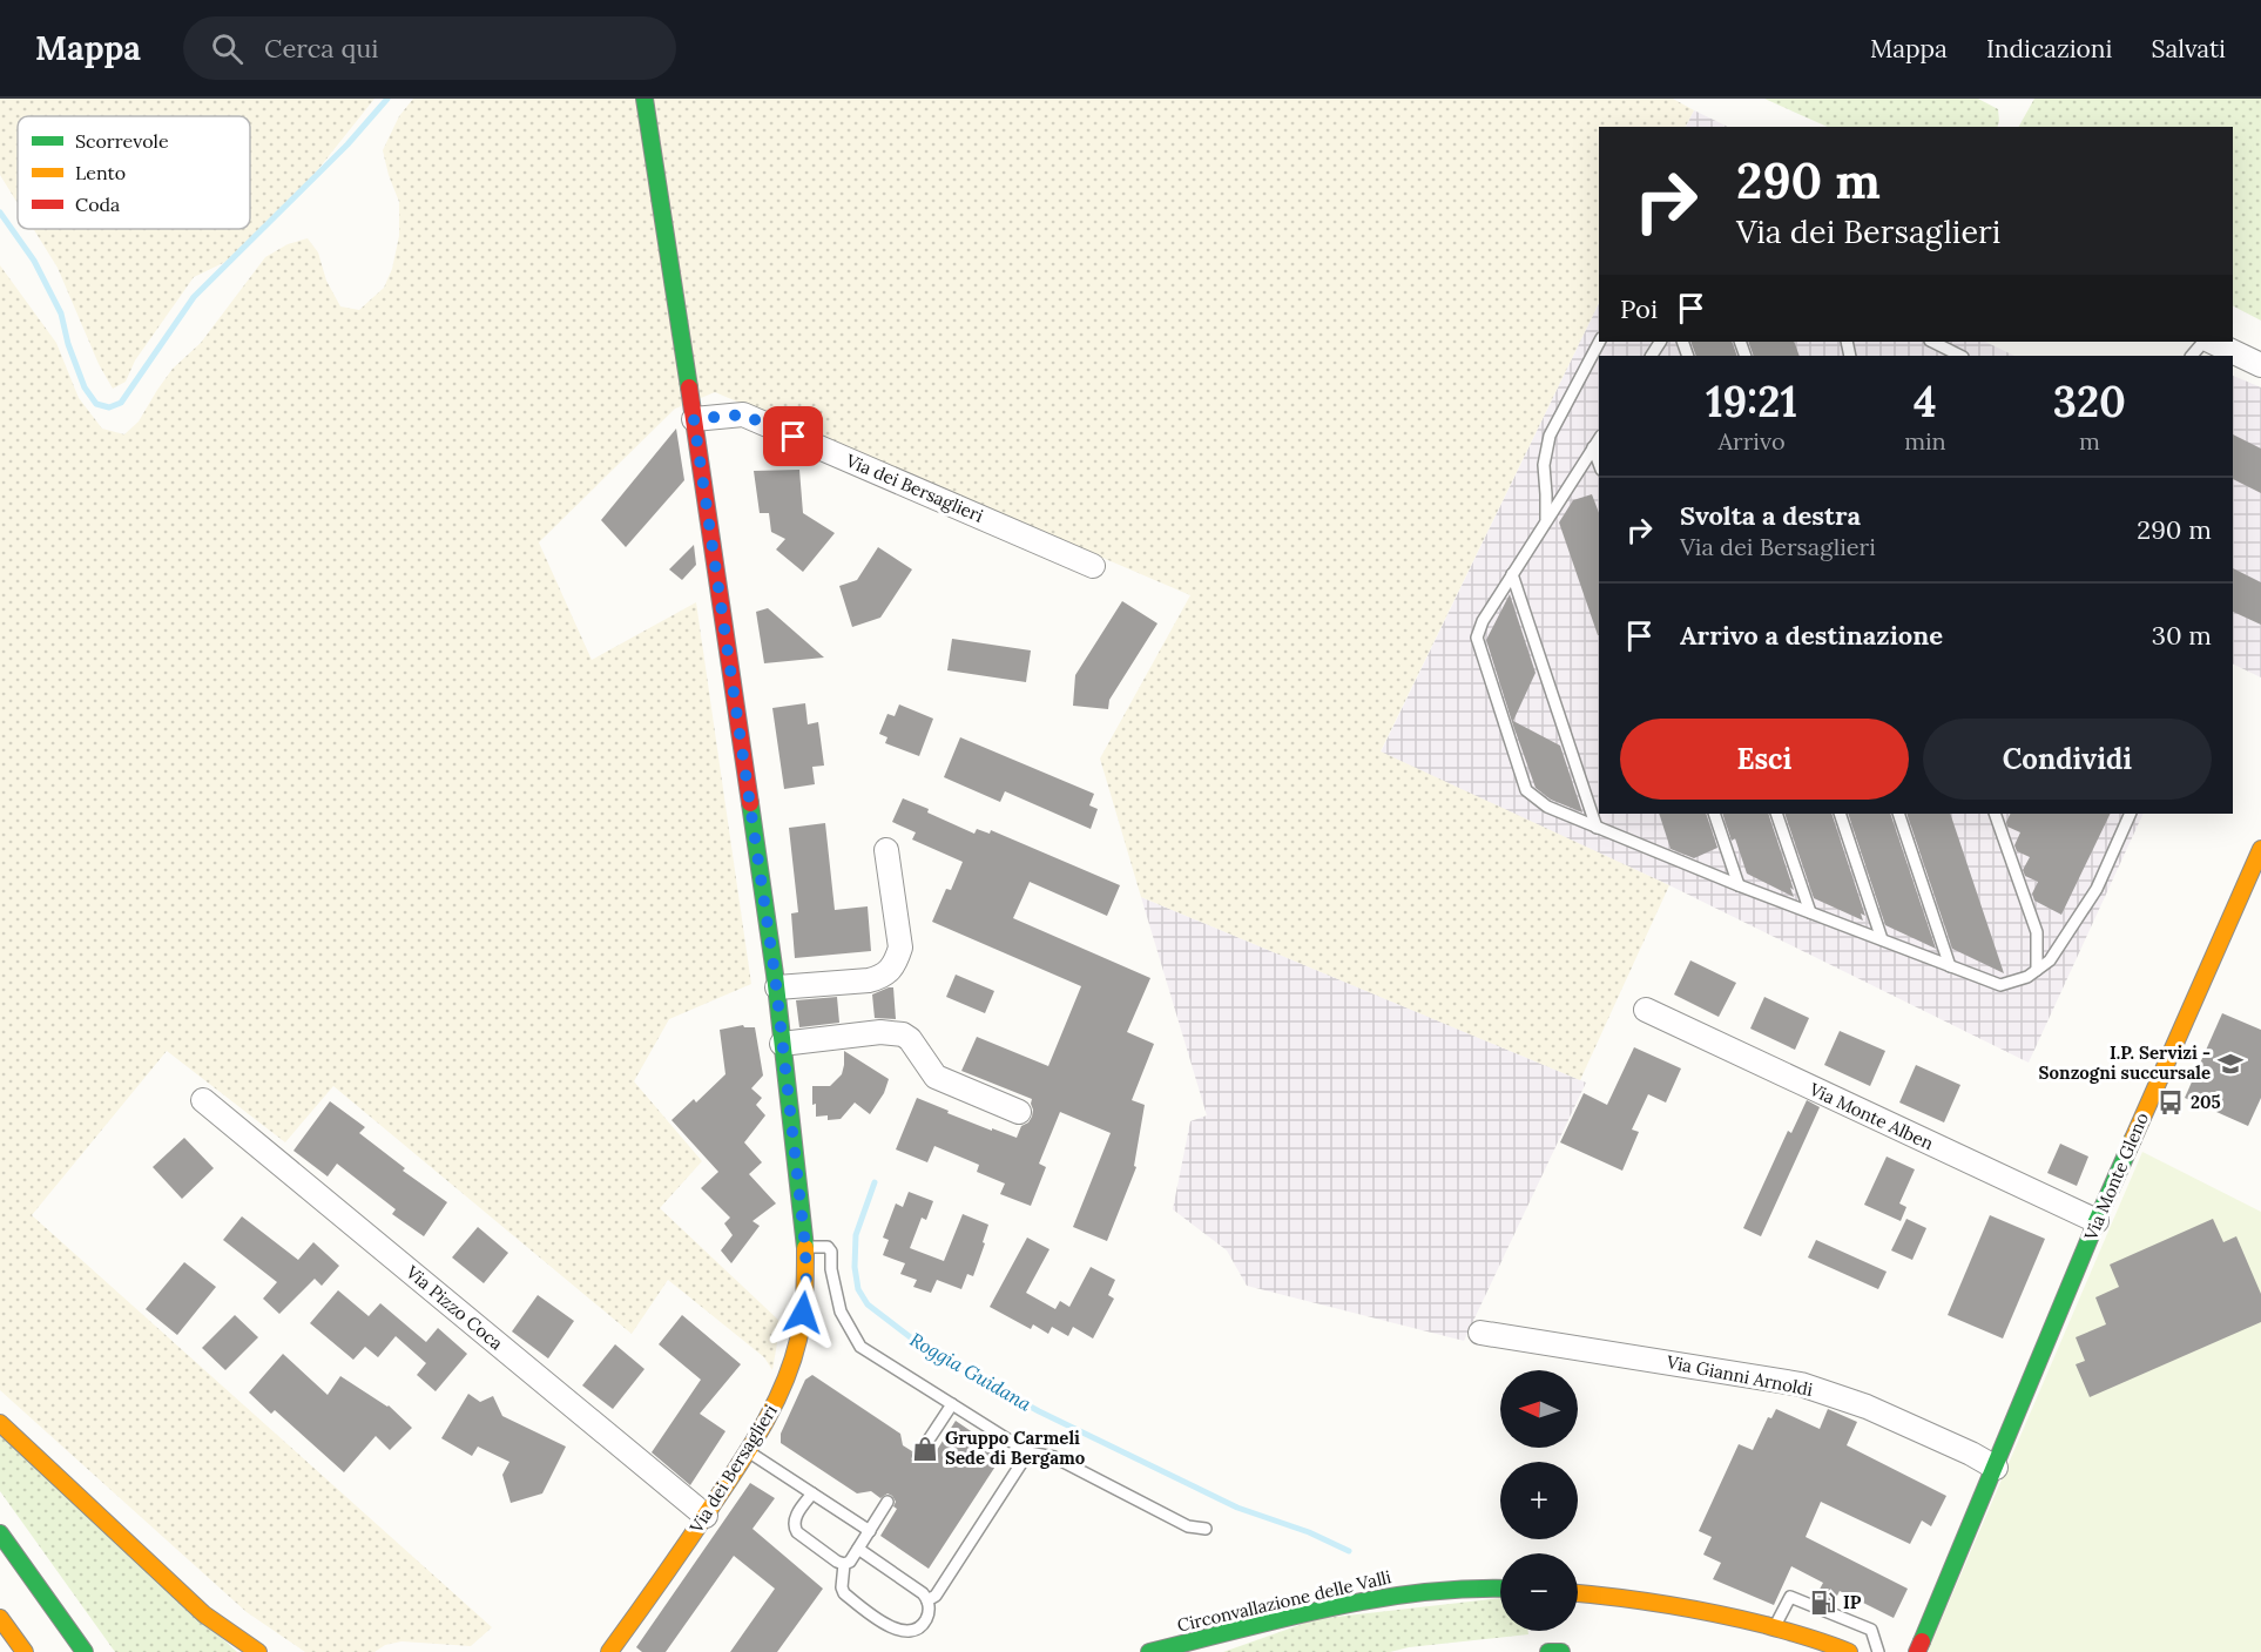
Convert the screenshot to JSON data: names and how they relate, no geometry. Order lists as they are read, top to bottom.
{
  "streets": {
    "main road": ["Via dei Bersaglieri", "Via Monte Gleno", "Circonvallazione delle Valli"],
    "street": ["Via Monte Alben", "Via Pizzo Coca", "Via Gianni Arnoldi"]
  },
  "crossings": [
    ["Via dei Bersaglieri", "Via Pizzo Coca"],
    ["Via Monte Alben", "Via Monte Gleno"],
    ["Via Monte Gleno", "Via Gianni Arnoldi"]
  ],
  "water": ["Roggia Guidana"],
  "places": {
    "school or university": ["I.P. Servizi - Sonzogni succursale"],
    "bus stop": ["205"],
    "shop": ["Gruppo Carmeli Sede di Bergamo"],
    "fuel station": ["IP"]
  },
  "legend": ["Scorrevole", "Lento", "Coda"],
  "north": "left",
  "page": {
    "header": "Mappa",
    "search": "Cerca qui",
    "nav": ["Mappa", "Indicazioni", "Salvati"],
    "turn": ["290 m", "Via dei Bersaglieri"],
    "then": "Poi",
    "eta": [
      "19:21",
      "Arrivo",
      "4",
      "min",
      "320",
      "m"
    ],
    "list": [
      {
        "name": "Svolta a destra",
        "note": "Via dei Bersaglieri",
        "value": "290 m"
      },
      {
        "name": "Arrivo a destinazione",
        "value": "30 m"
      }
    ],
    "buttons": ["Esci", "Condividi"],
    "map_buttons": ["+", "−"]
  }
}
